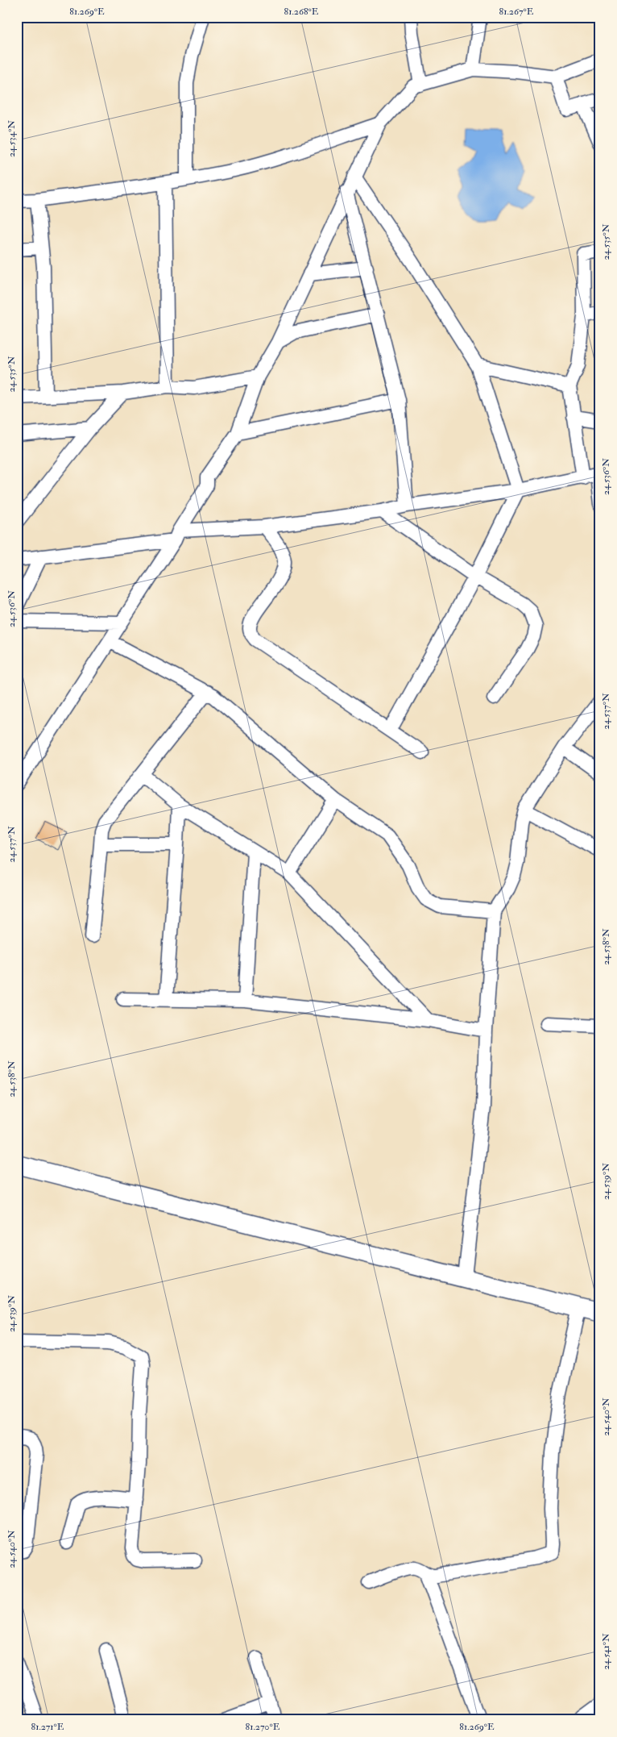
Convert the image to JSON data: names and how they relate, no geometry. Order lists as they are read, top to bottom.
{
  "coordinates": [
    "81.269°E",
    "81.268°E",
    "81.267°E",
    "24.534°N",
    "24.535°N",
    "24.536°N",
    "24.537°N",
    "24.538°N",
    "24.539°N",
    "24.540°N",
    "24.541°N",
    "81.271°E",
    "81.270°E"
  ]
}
